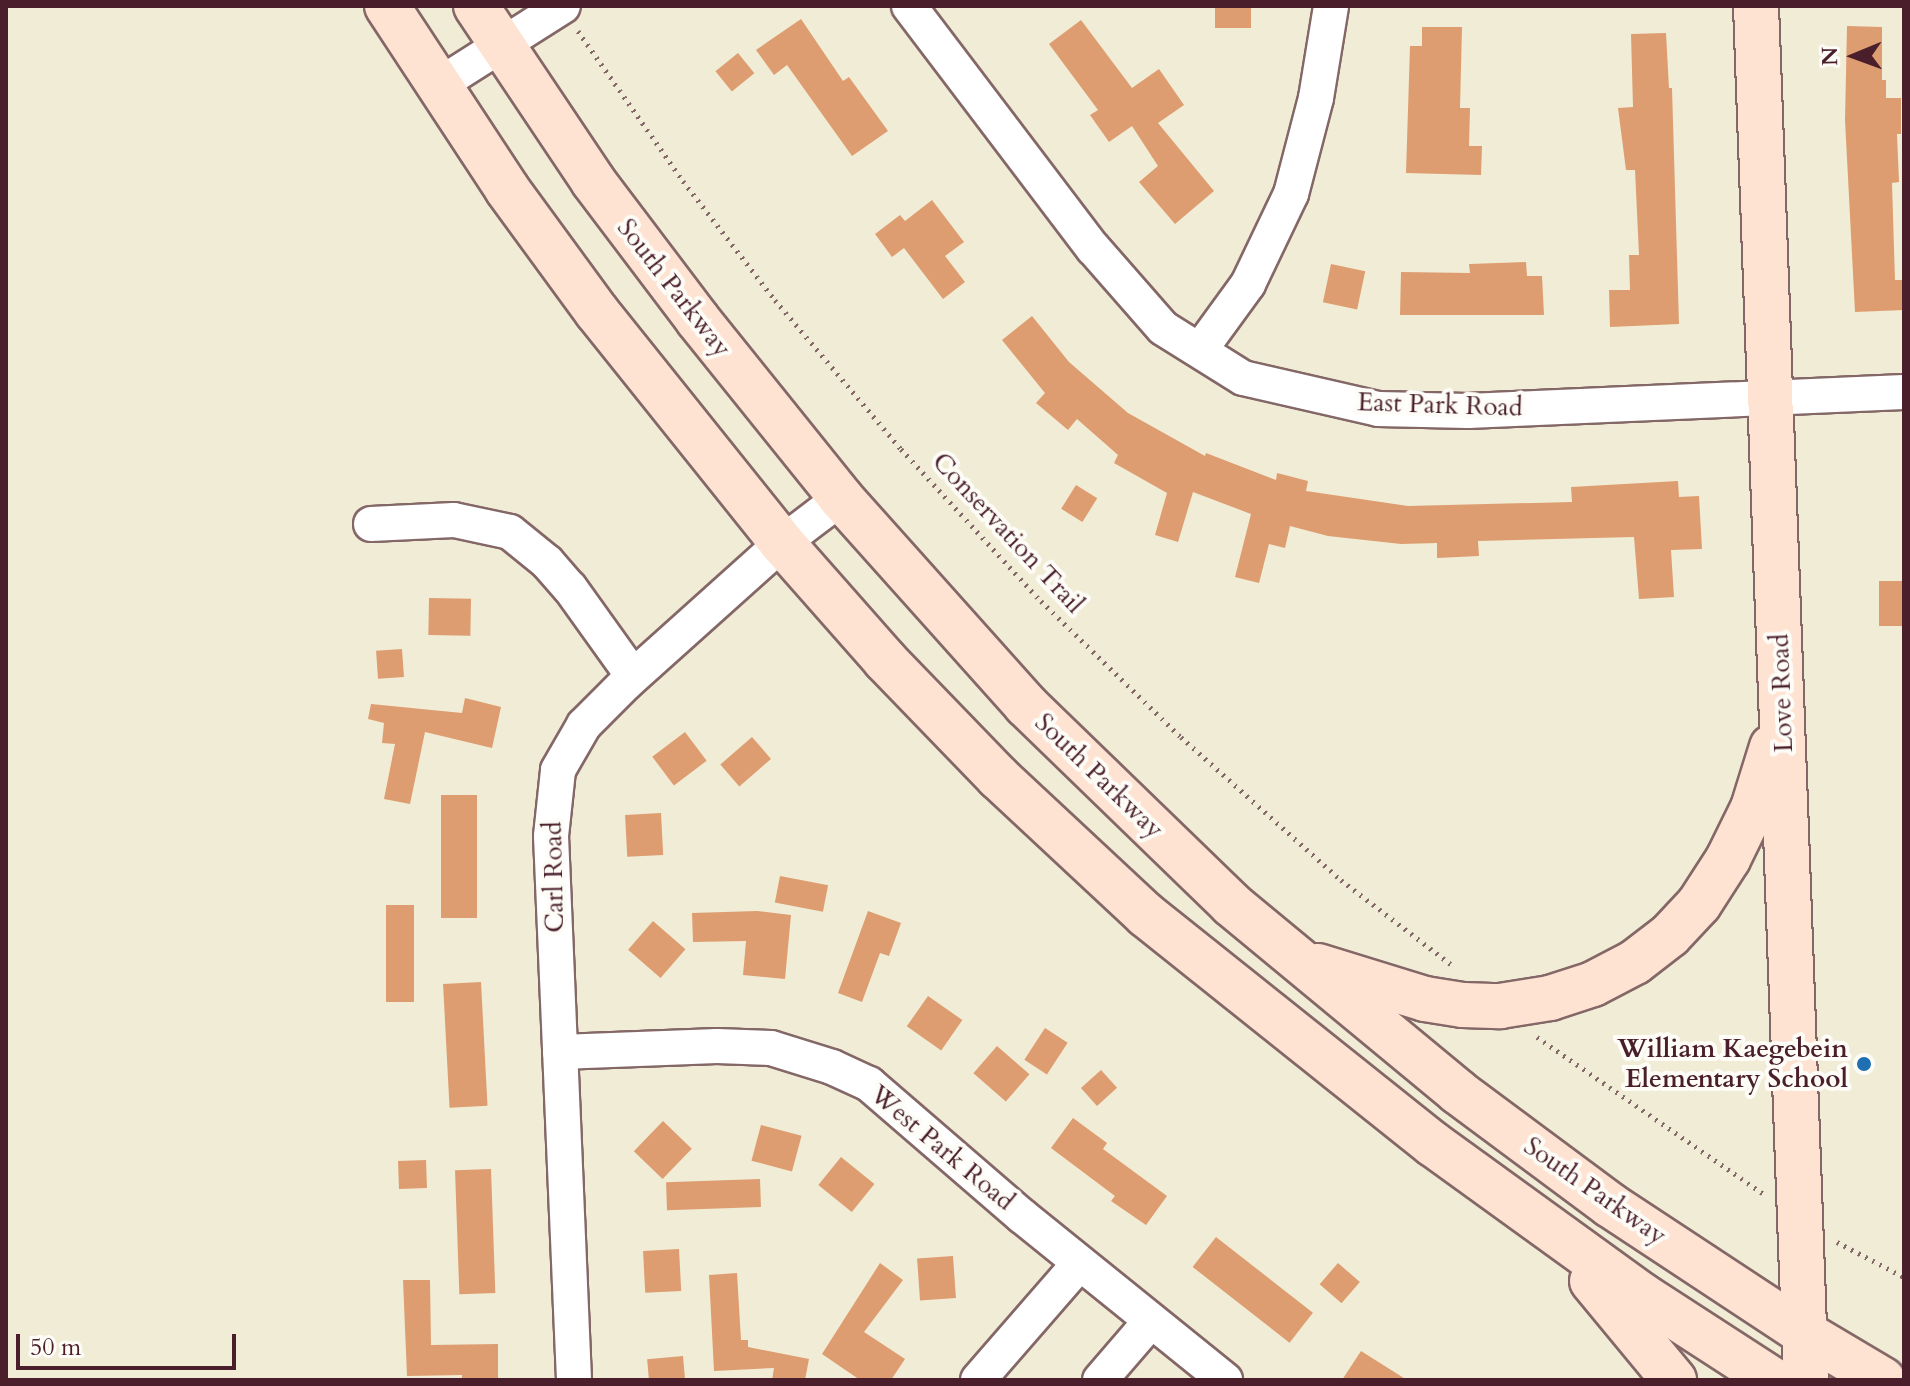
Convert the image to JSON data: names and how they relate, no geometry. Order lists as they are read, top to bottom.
{
  "streets": {
    "main road": ["South Parkway", "Love Road"],
    "street": ["East Park Road", "Carl Road", "West Park Road"],
    "path": ["Conservation Trail"]
  },
  "crossings": [
    ["South Parkway", "Love Road"],
    ["South Parkway", "Carl Road"],
    ["East Park Road", "Love Road"],
    ["Carl Road", "West Park Road"]
  ],
  "places": ["William Kaegebein Elementary School"],
  "scale_bar": "50 m",
  "north": "left"
}
